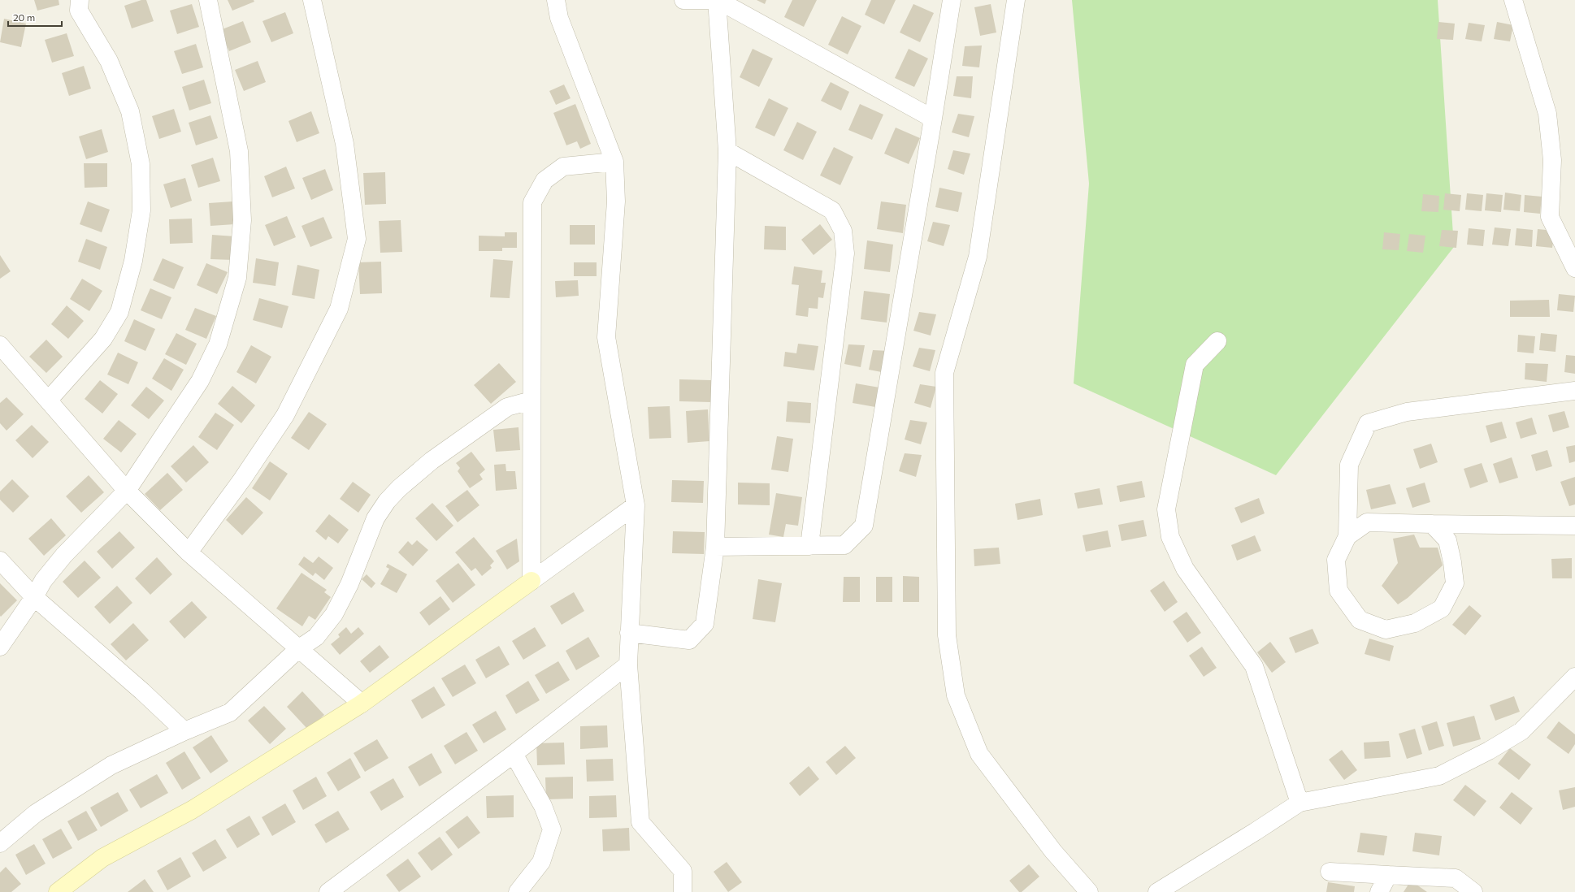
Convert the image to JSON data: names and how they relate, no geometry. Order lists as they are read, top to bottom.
{
  "scale_bar": "20 m"
}
